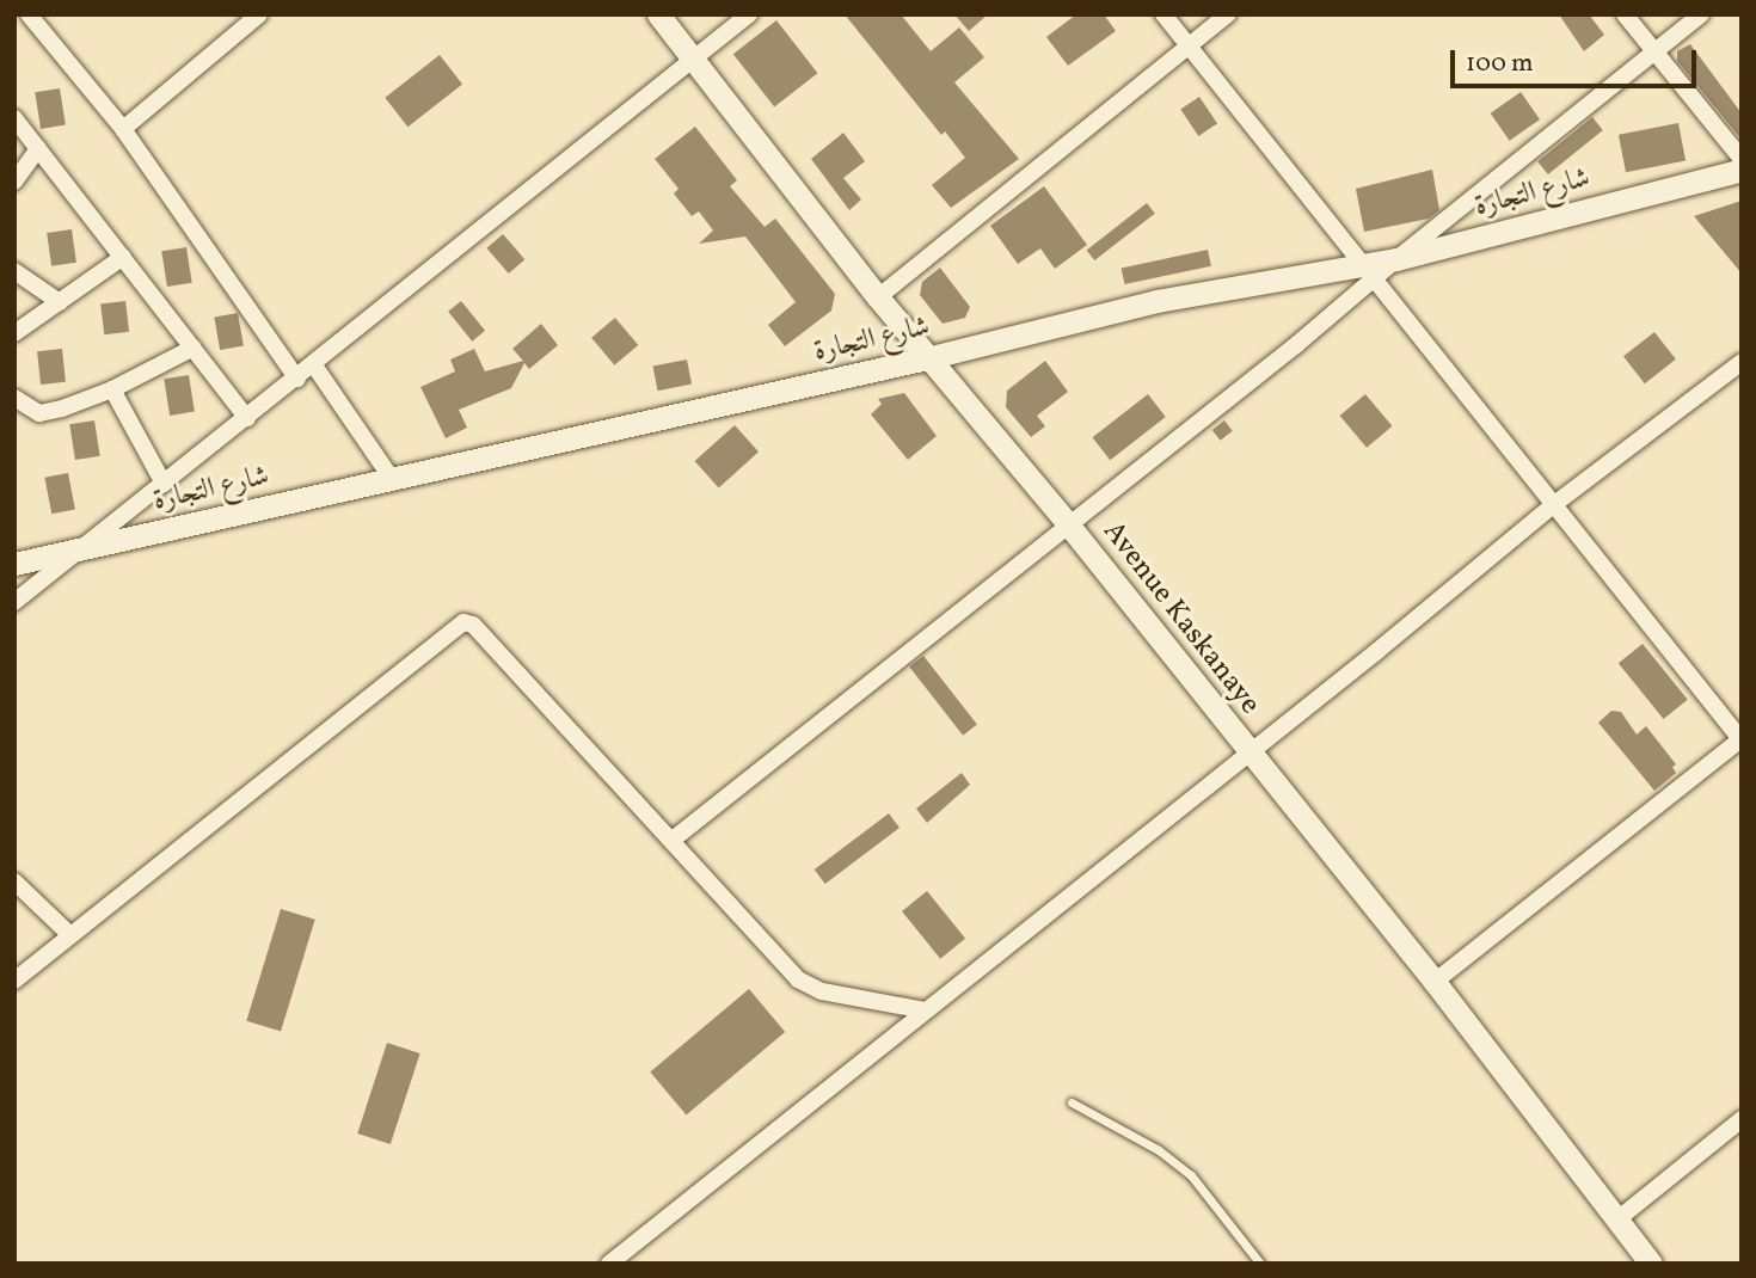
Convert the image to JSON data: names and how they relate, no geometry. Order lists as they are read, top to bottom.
{
  "streets": {
    "street": ["شارع التجارة", "Avenue Kaskanaye"]
  },
  "crossings": [
    ["شارع التجارة", "Avenue Kaskanaye"]
  ],
  "scale_bar": "100 m"
}
